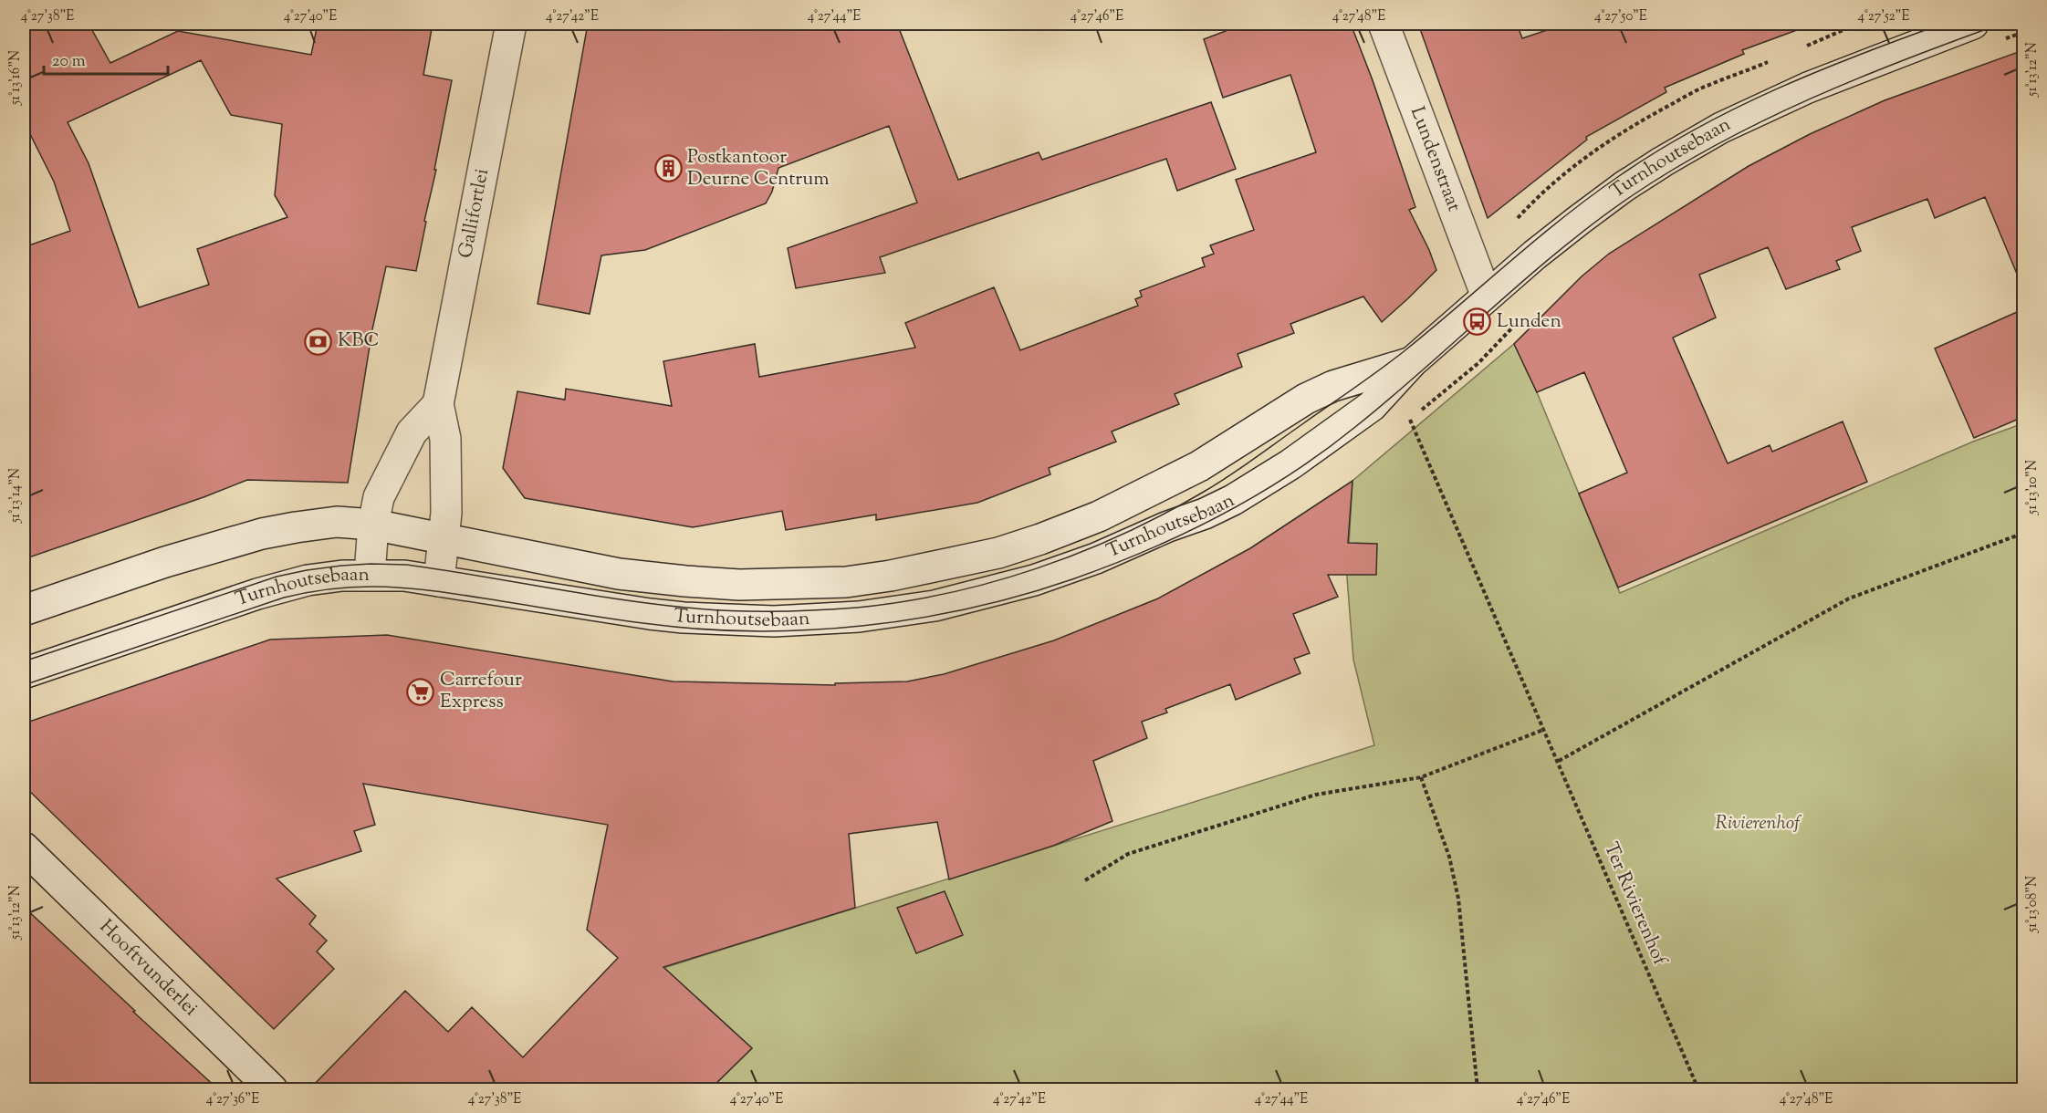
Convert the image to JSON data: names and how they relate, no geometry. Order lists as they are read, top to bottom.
{
  "streets": {
    "main road": [
      "Turnhoutsebaan",
      "Lundenstraat",
      "Gallifortlei",
      "Hooftvunderlei"
    ],
    "path": ["Ter Rivierenhof"]
  },
  "crossings": [
    ["Turnhoutsebaan", "Lundenstraat"],
    ["Turnhoutsebaan", "Gallifortlei"]
  ],
  "parks": ["Rivierenhof"],
  "places": {
    "building": ["Postkantoor Deurne Centrum"],
    "bus stop": ["Lunden"],
    "bank": ["KBC"],
    "supermarket": ["Carrefour Express"]
  },
  "scale_bar": "20 m",
  "coordinates": [
    "4°27'38\"E",
    "4°27'40\"E",
    "4°27'42\"E",
    "4°27'44\"E",
    "4°27'46\"E",
    "4°27'48\"E",
    "4°27'50\"E",
    "4°27'52\"E",
    "51°13'12\"N",
    "51°13'16\"N",
    "51°13'10\"N",
    "51°13'14\"N",
    "51°13'08\"N",
    "4°27'36\"E"
  ]
}
